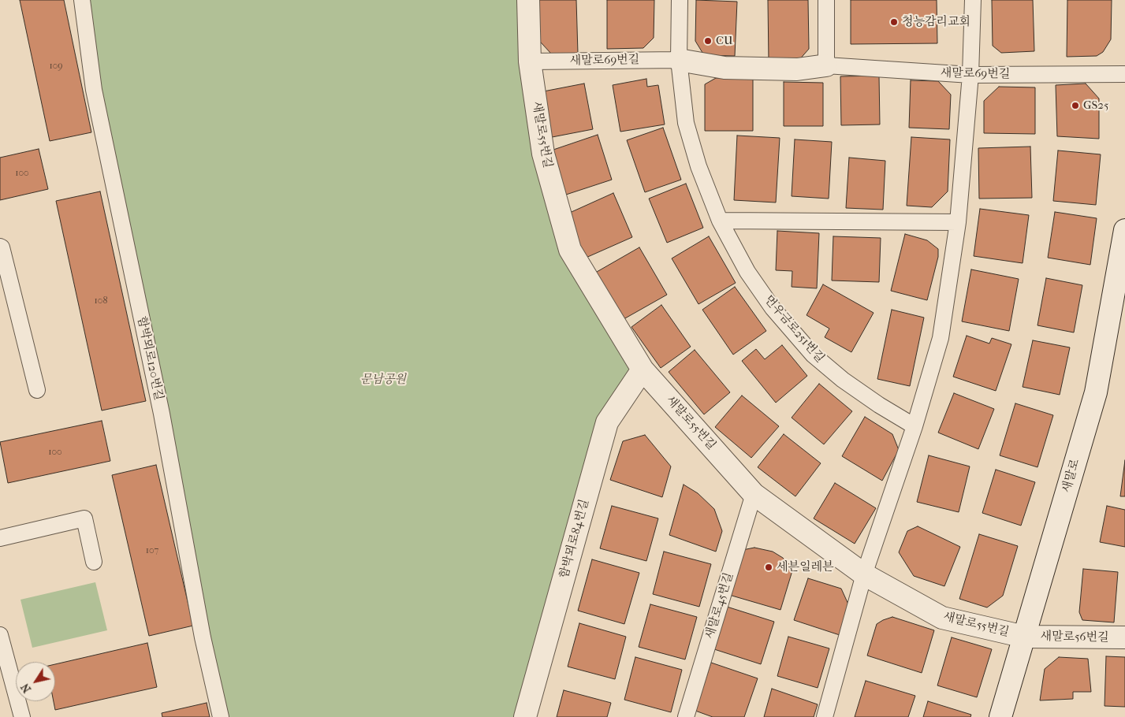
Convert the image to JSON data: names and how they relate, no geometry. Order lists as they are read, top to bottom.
{
  "streets": {
    "street": [
      "새말로69번길",
      "새말로55번길",
      "새말로",
      "함박뫼로84번길",
      "새말로56번길"
    ],
    "lane": ["먼우금로251번길", "함박뫼로120번길", "새말로45번길"]
  },
  "crossings": [
    ["새말로69번길", "새말로55번길"],
    ["새말로69번길", "먼우금로251번길"],
    ["새말로55번길", "새말로"],
    ["새말로55번길", "함박뫼로84번길"],
    ["새말로55번길", "새말로45번길"],
    ["새말로55번길", "새말로56번길"],
    ["새말로", "새말로56번길"]
  ],
  "parks": ["문남공원"],
  "places": [
    "청능감리교회",
    "CU",
    "GS25",
    "세븐일레븐"
  ],
  "house_numbers": [
    "109",
    "100",
    "108",
    "100",
    "107"
  ],
  "north": "bottom left"
}
